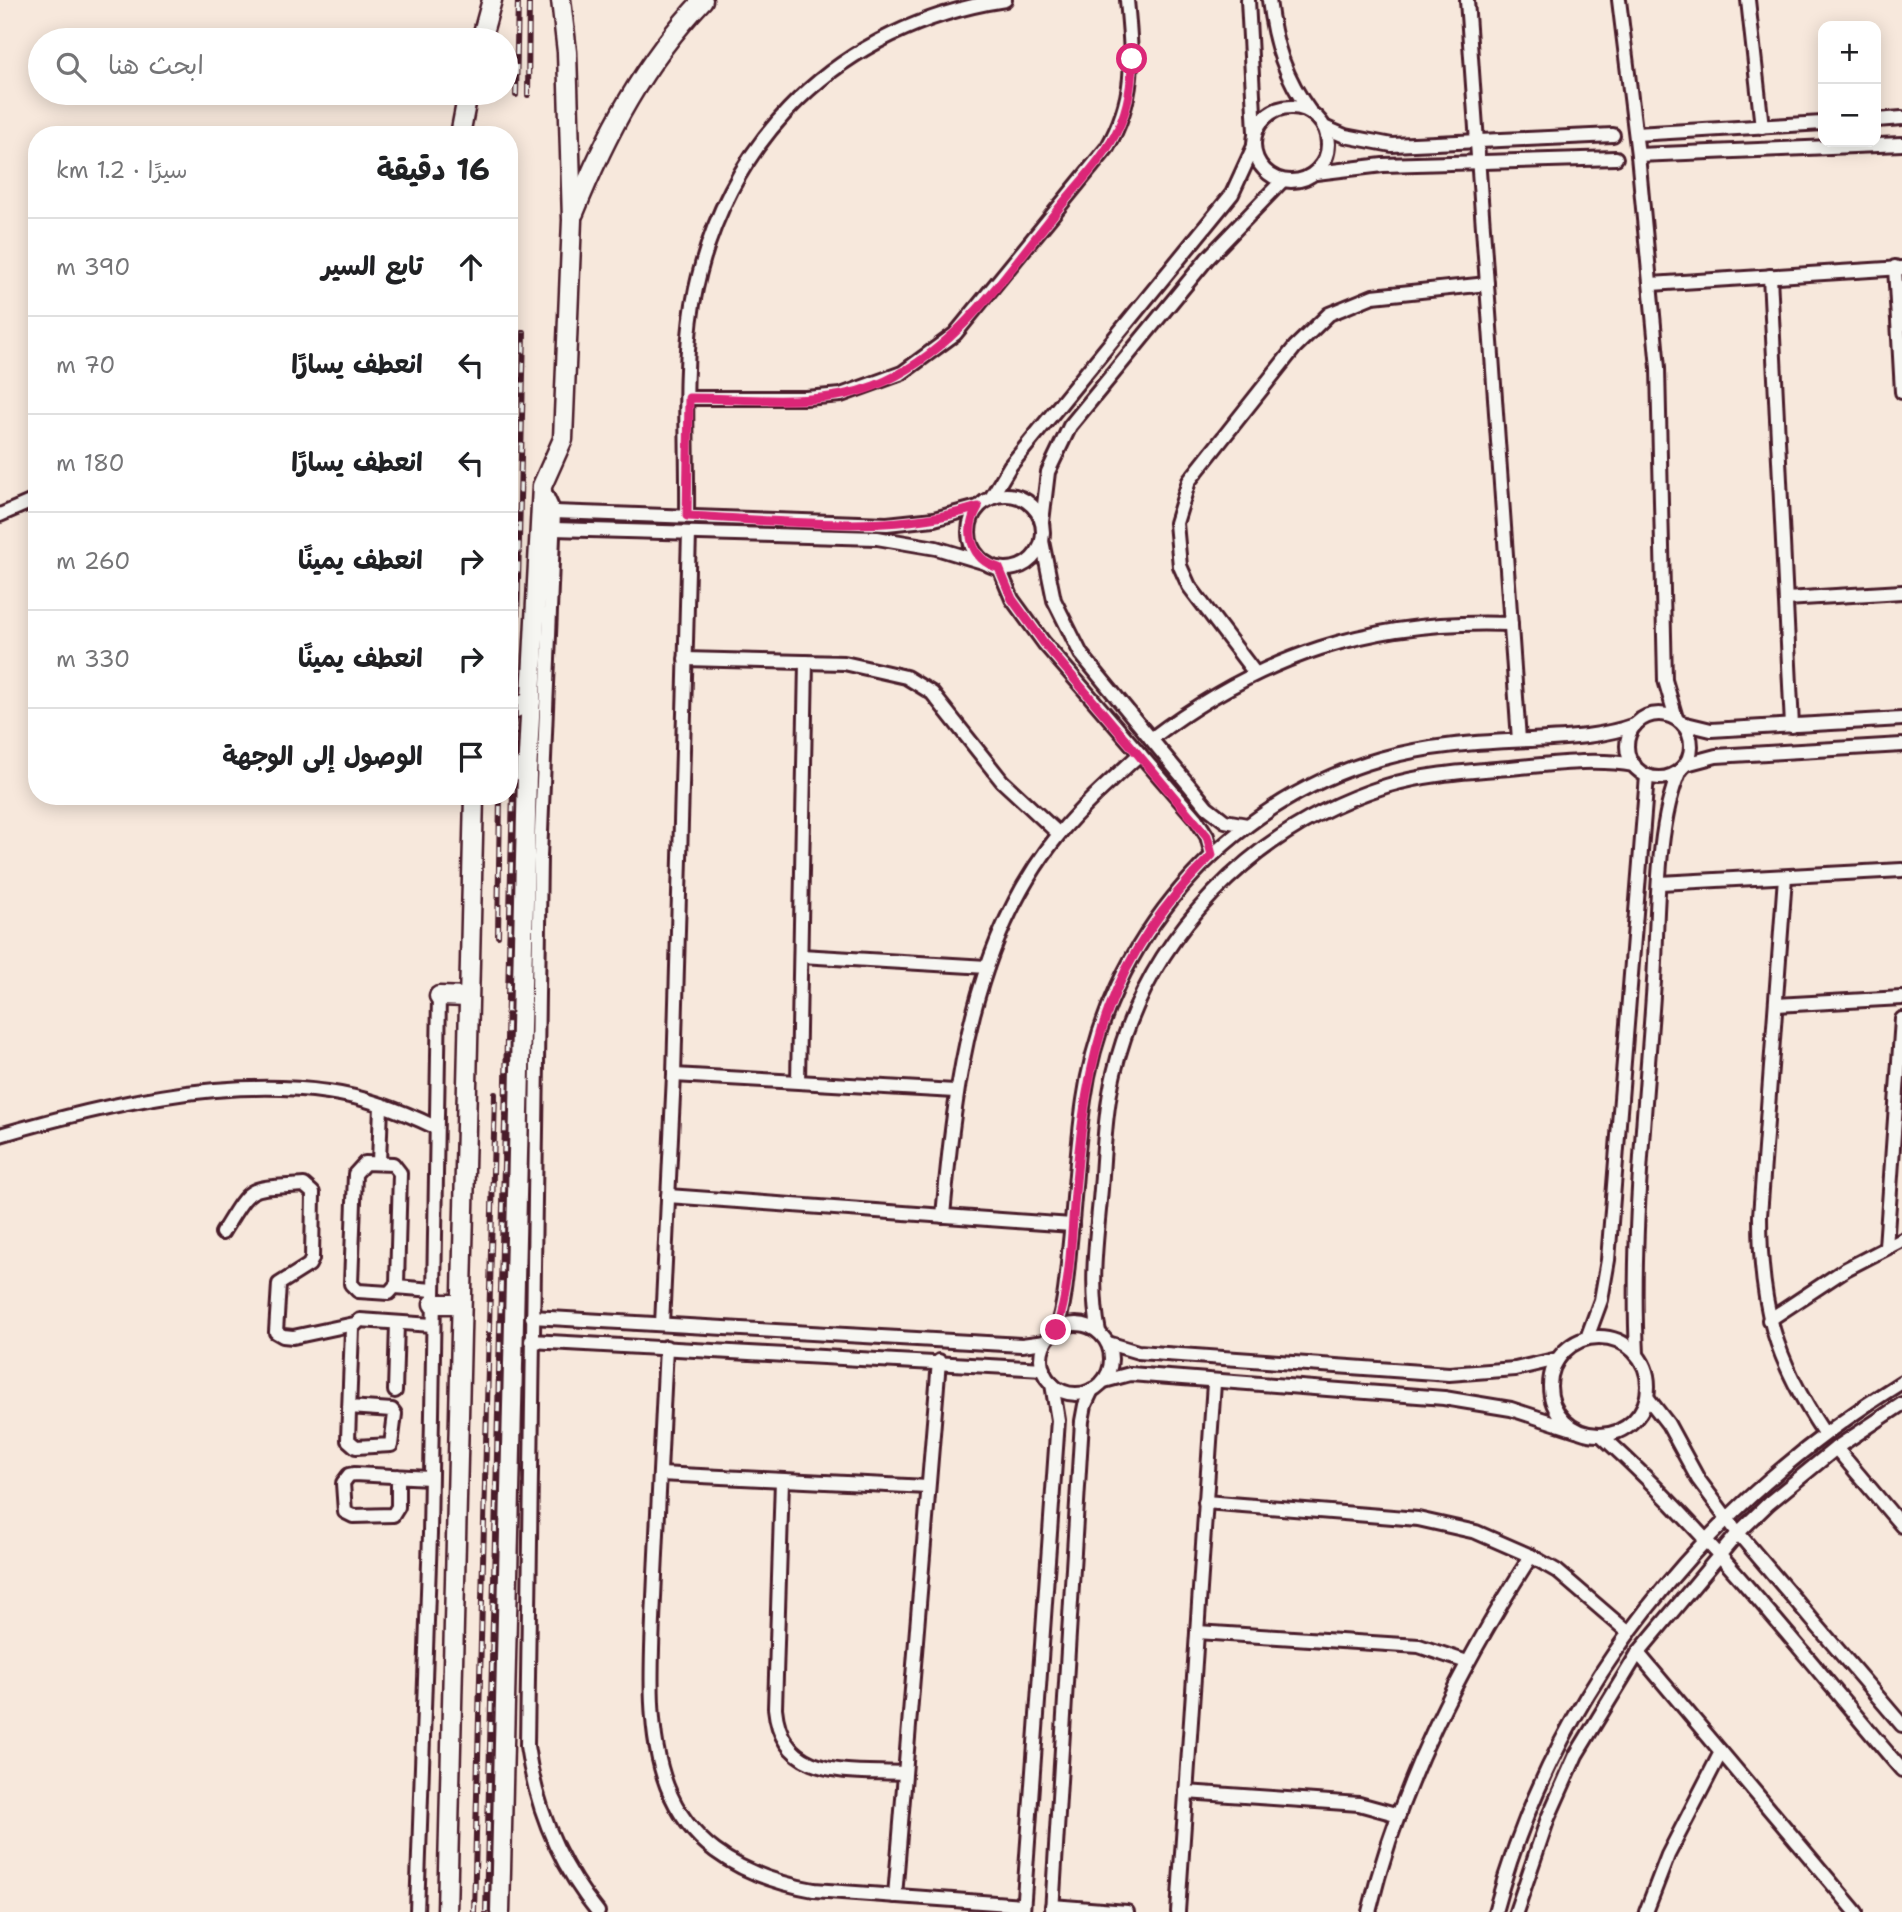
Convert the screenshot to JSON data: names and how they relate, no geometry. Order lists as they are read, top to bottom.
{
  "page": {
    "map_buttons": ["+", "−"],
    "search": "ابحث هنا",
    "heading": ["16 دقيقة", "سيرًا · 1.2 km"],
    "list": [
      ["تابع السير", "390 m"],
      ["انعطف يسارًا", "70 m"],
      ["انعطف يسارًا", "180 m"],
      ["انعطف يمينًا", "260 m"],
      ["انعطف يمينًا", "330 m"],
      "الوصول إلى الوجهة"
    ]
  }
}
